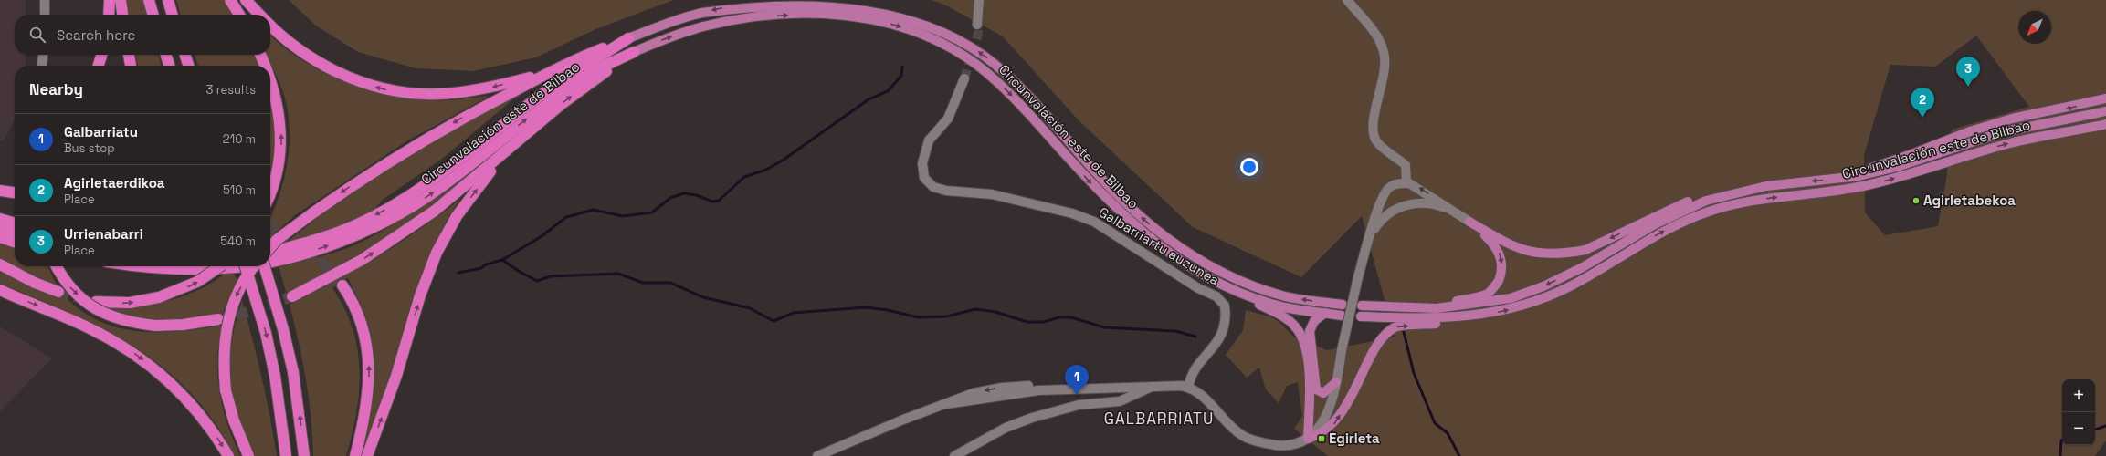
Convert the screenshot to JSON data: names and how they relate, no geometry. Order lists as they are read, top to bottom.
{
  "streets": {
    "highway": ["Circunvalación este de Bilbao"],
    "street": ["Galbarriartu auzunea"]
  },
  "districts": ["GALBARRIATU"],
  "places": {
    "other": ["Agirletabekoa"],
    "transit": ["Egirleta"]
  },
  "north": "bottom left",
  "page": {
    "search": "Search here",
    "pins": ["3", "2", "1"],
    "heading": ["Nearby", "3 results"],
    "list": [
      {
        "mark": "1",
        "name": "Galbarriatu",
        "note": "Bus stop",
        "value": "210 m"
      },
      {
        "mark": "2",
        "name": "Agirletaerdikoa",
        "note": "Place",
        "value": "510 m"
      },
      {
        "mark": "3",
        "name": "Urrienabarri",
        "note": "Place",
        "value": "540 m"
      }
    ],
    "map_buttons": ["+", "−"]
  }
}
